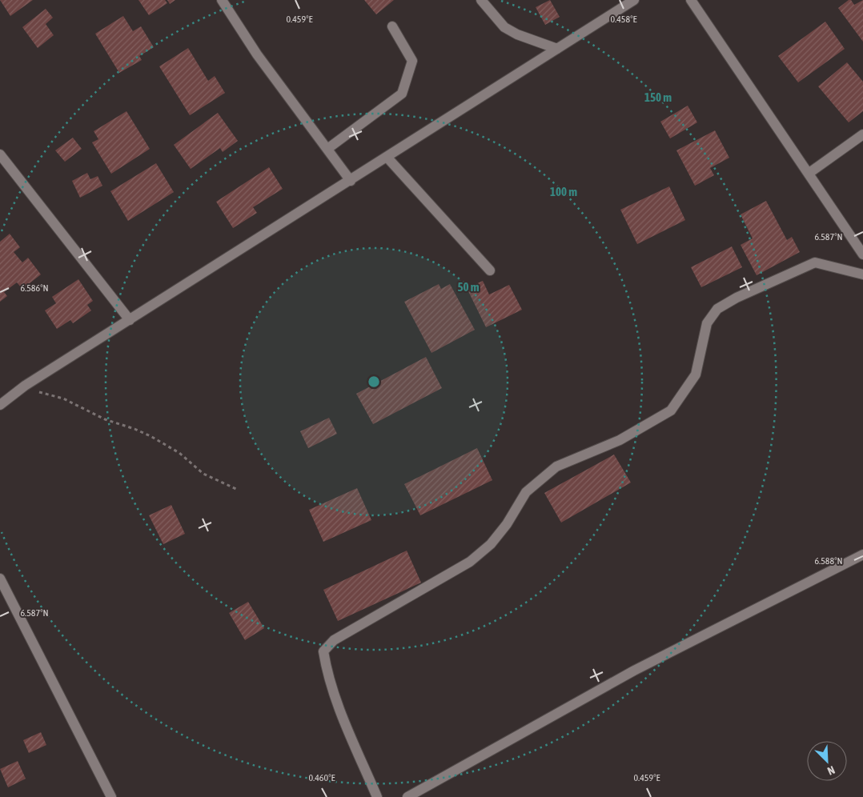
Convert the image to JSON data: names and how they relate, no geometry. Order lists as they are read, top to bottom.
{
  "north": "bottom right",
  "coordinates": [
    "0.459°E",
    "0.458°E",
    "6.587°N",
    "6.586°N",
    "6.588°N",
    "0.460°E"
  ],
  "rings": ["150 m", "100 m", "50 m"]
}
